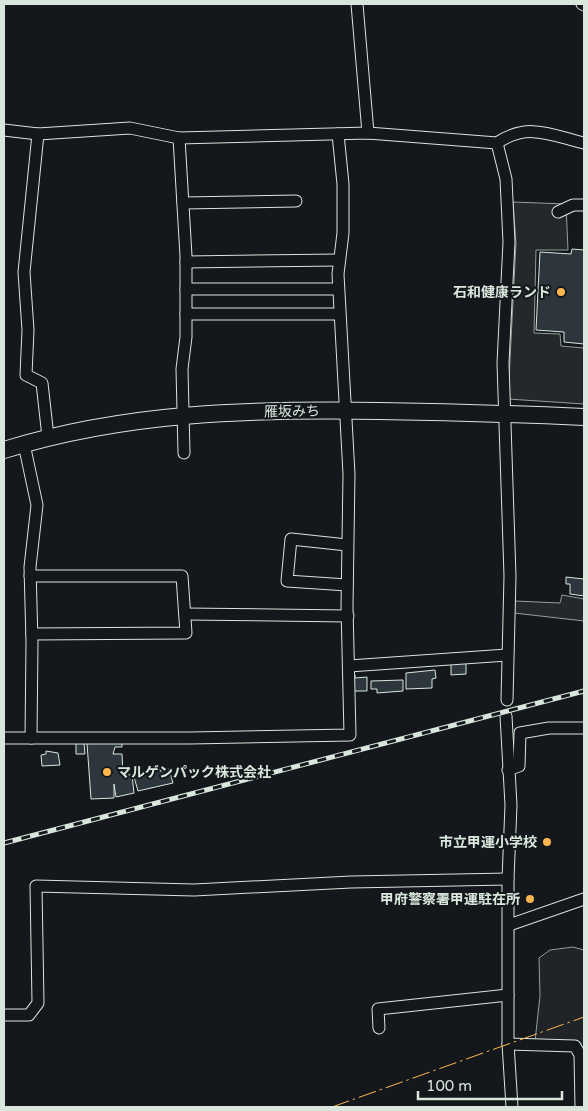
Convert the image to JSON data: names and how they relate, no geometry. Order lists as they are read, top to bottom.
{
  "streets": {
    "highway": ["雁坂みち"]
  },
  "places": [
    "石和健康ランド",
    "マルゲンパック株式会社",
    "市立甲運小学校",
    "甲府警察署甲運駐在所"
  ],
  "scale_bar": "100 m"
}
